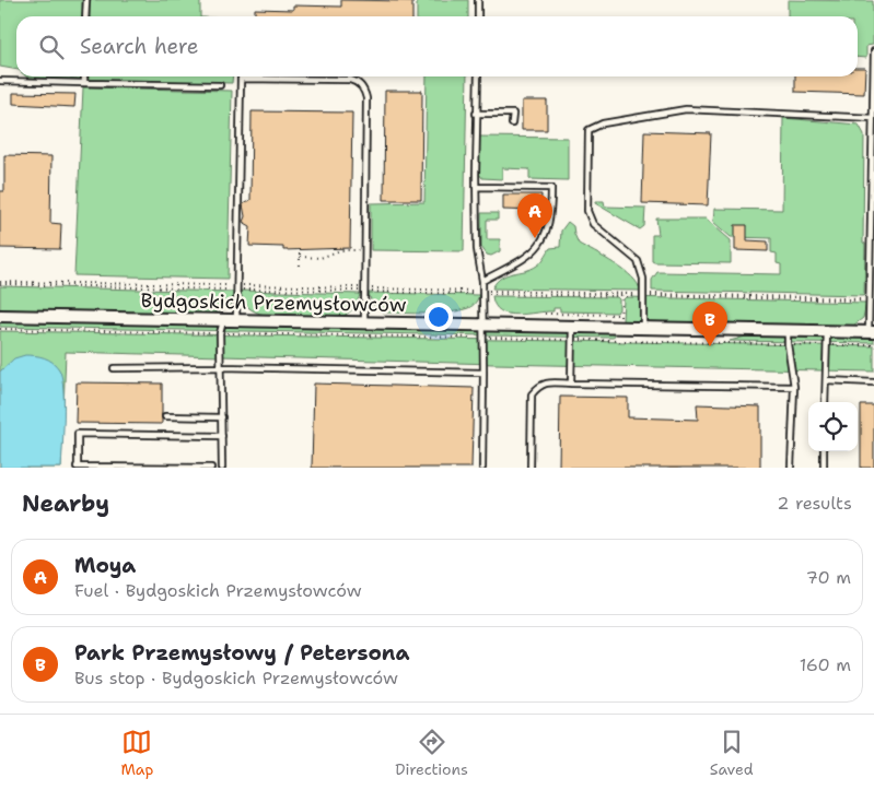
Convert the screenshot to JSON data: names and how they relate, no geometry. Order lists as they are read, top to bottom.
{
  "streets": {
    "street": ["Bydgoskich Przemysłowców"]
  },
  "page": {
    "search": "Search here",
    "pins": ["A", "B"],
    "heading": ["Nearby", "2 results"],
    "list": [
      {
        "mark": "A",
        "name": "Moya",
        "note": "Fuel · Bydgoskich Przemysłowców",
        "value": "70 m"
      },
      {
        "mark": "B",
        "name": "Park Przemysłowy / Petersona",
        "note": "Bus stop · Bydgoskich Przemysłowców",
        "value": "160 m"
      }
    ],
    "nav": ["Map", "Directions", "Saved"]
  }
}
